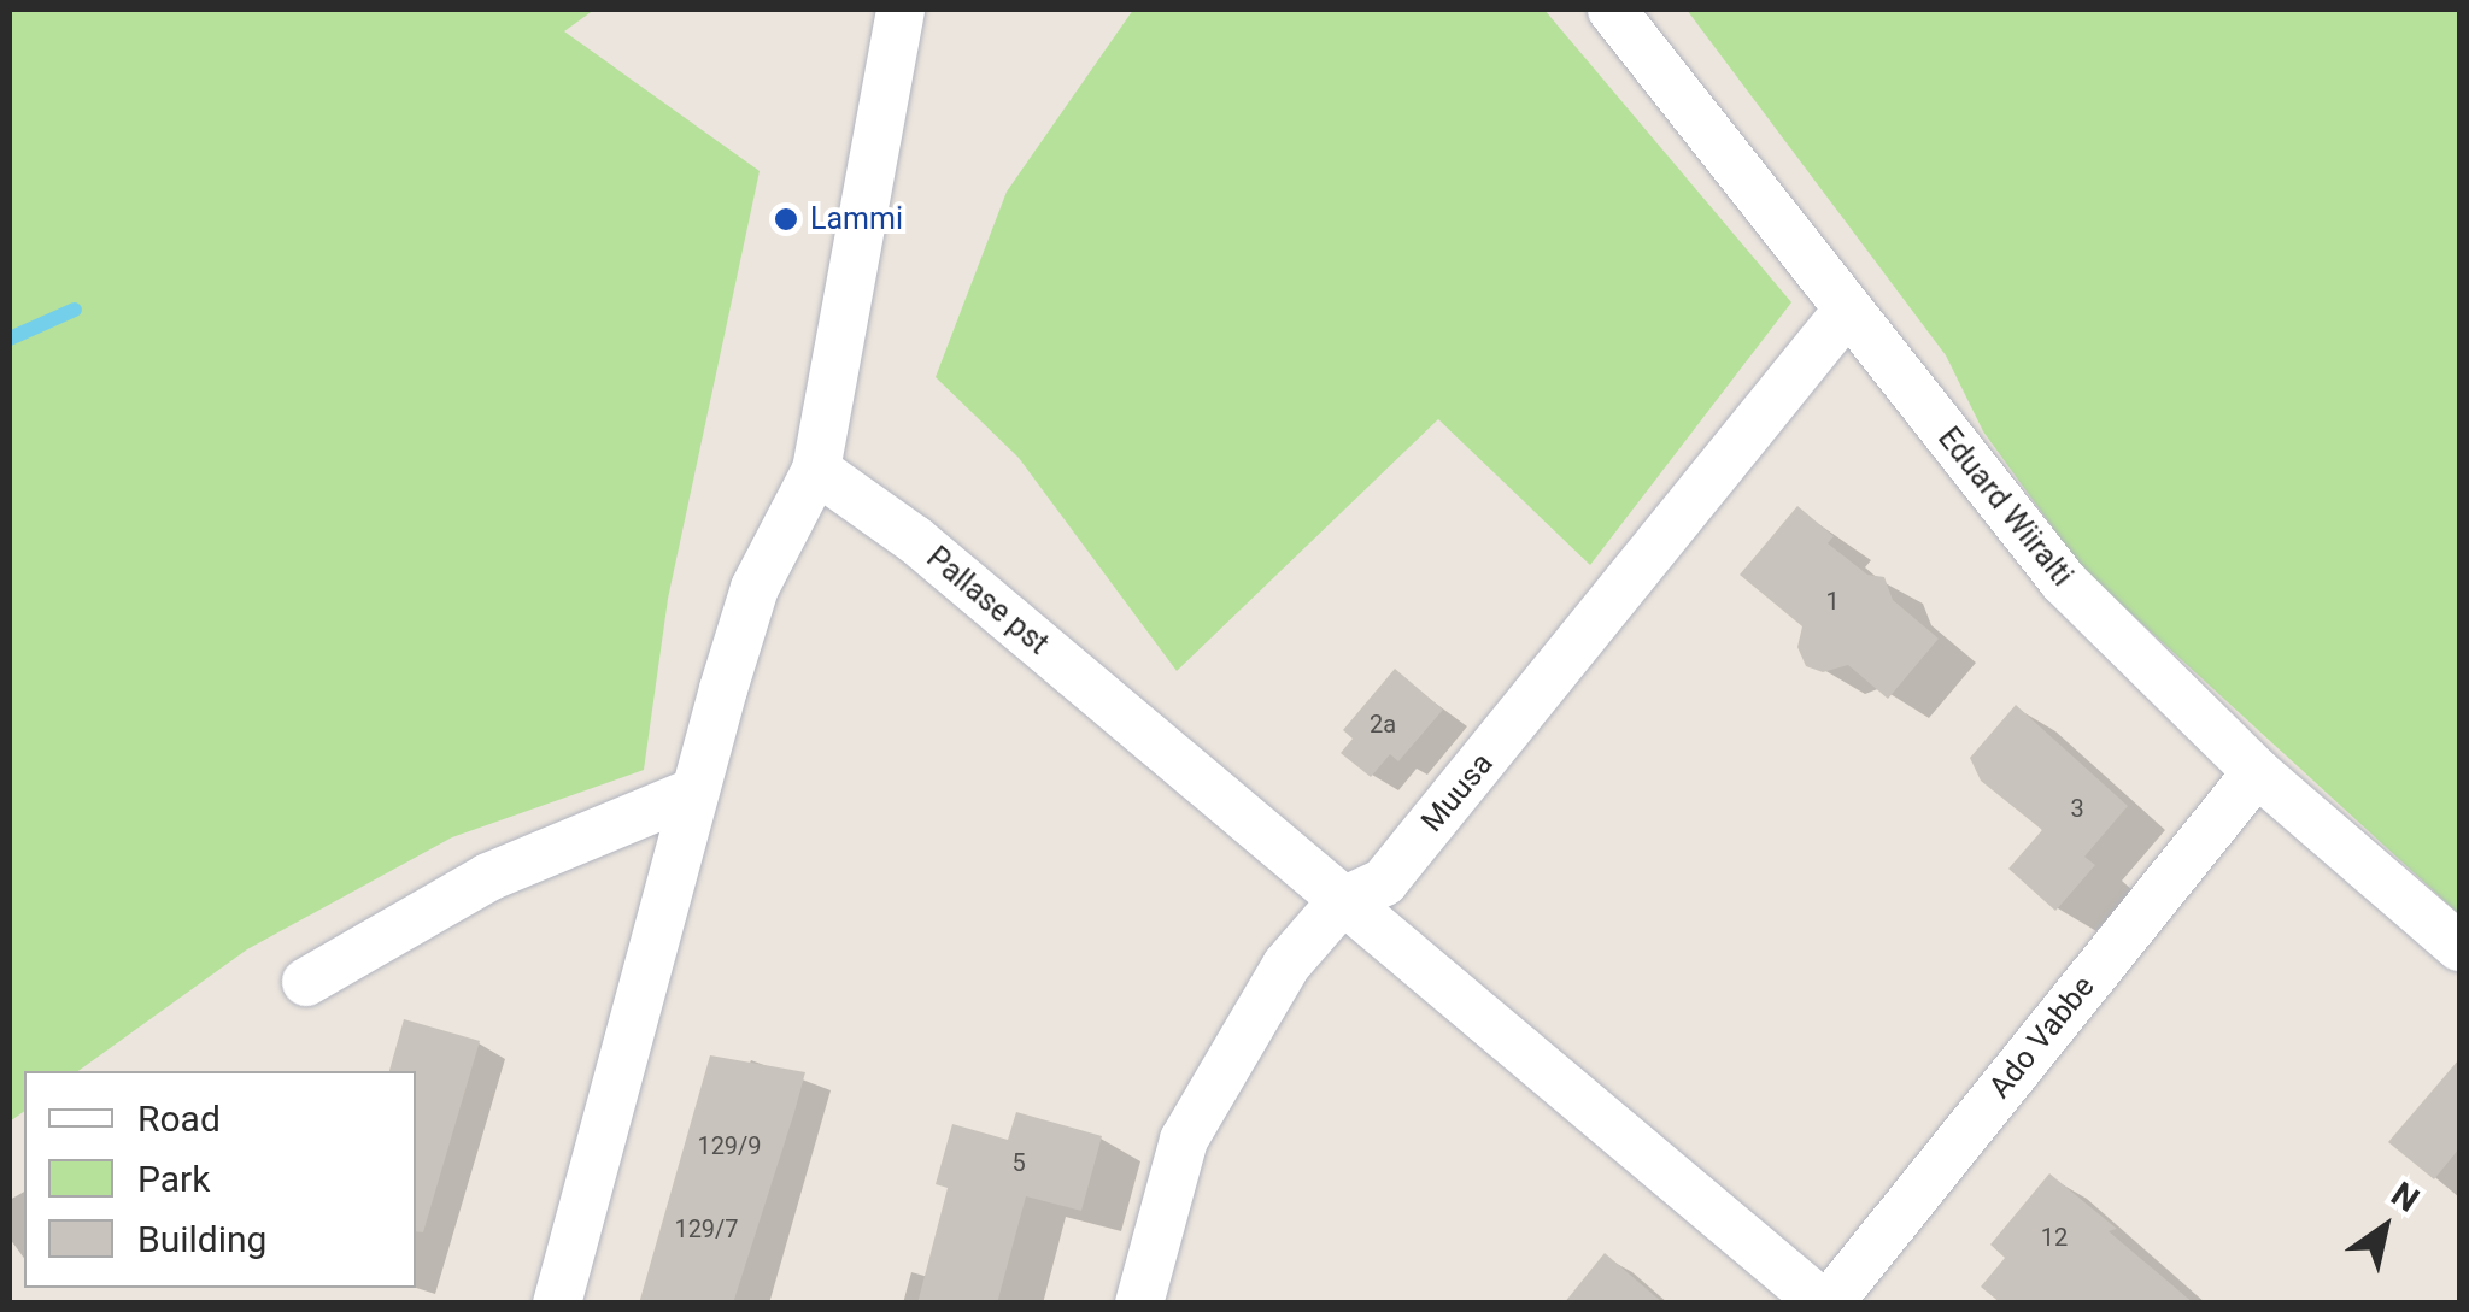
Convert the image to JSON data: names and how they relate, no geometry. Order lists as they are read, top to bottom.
{
  "streets": {
    "street": [
      "Eduard Wiiralti",
      "Pallase pst",
      "Muusa",
      "Ado Vabbe"
    ]
  },
  "crossings": [
    ["Eduard Wiiralti", "Muusa"],
    ["Eduard Wiiralti", "Ado Vabbe"],
    ["Pallase pst", "Muusa"],
    ["Pallase pst", "Ado Vabbe"]
  ],
  "places": ["Lammi"],
  "house_numbers": [
    "1",
    "2a",
    "3",
    "129/9",
    "5",
    "129/7",
    "12"
  ],
  "legend": ["Road", "Park", "Building"],
  "north": "top right"
}
